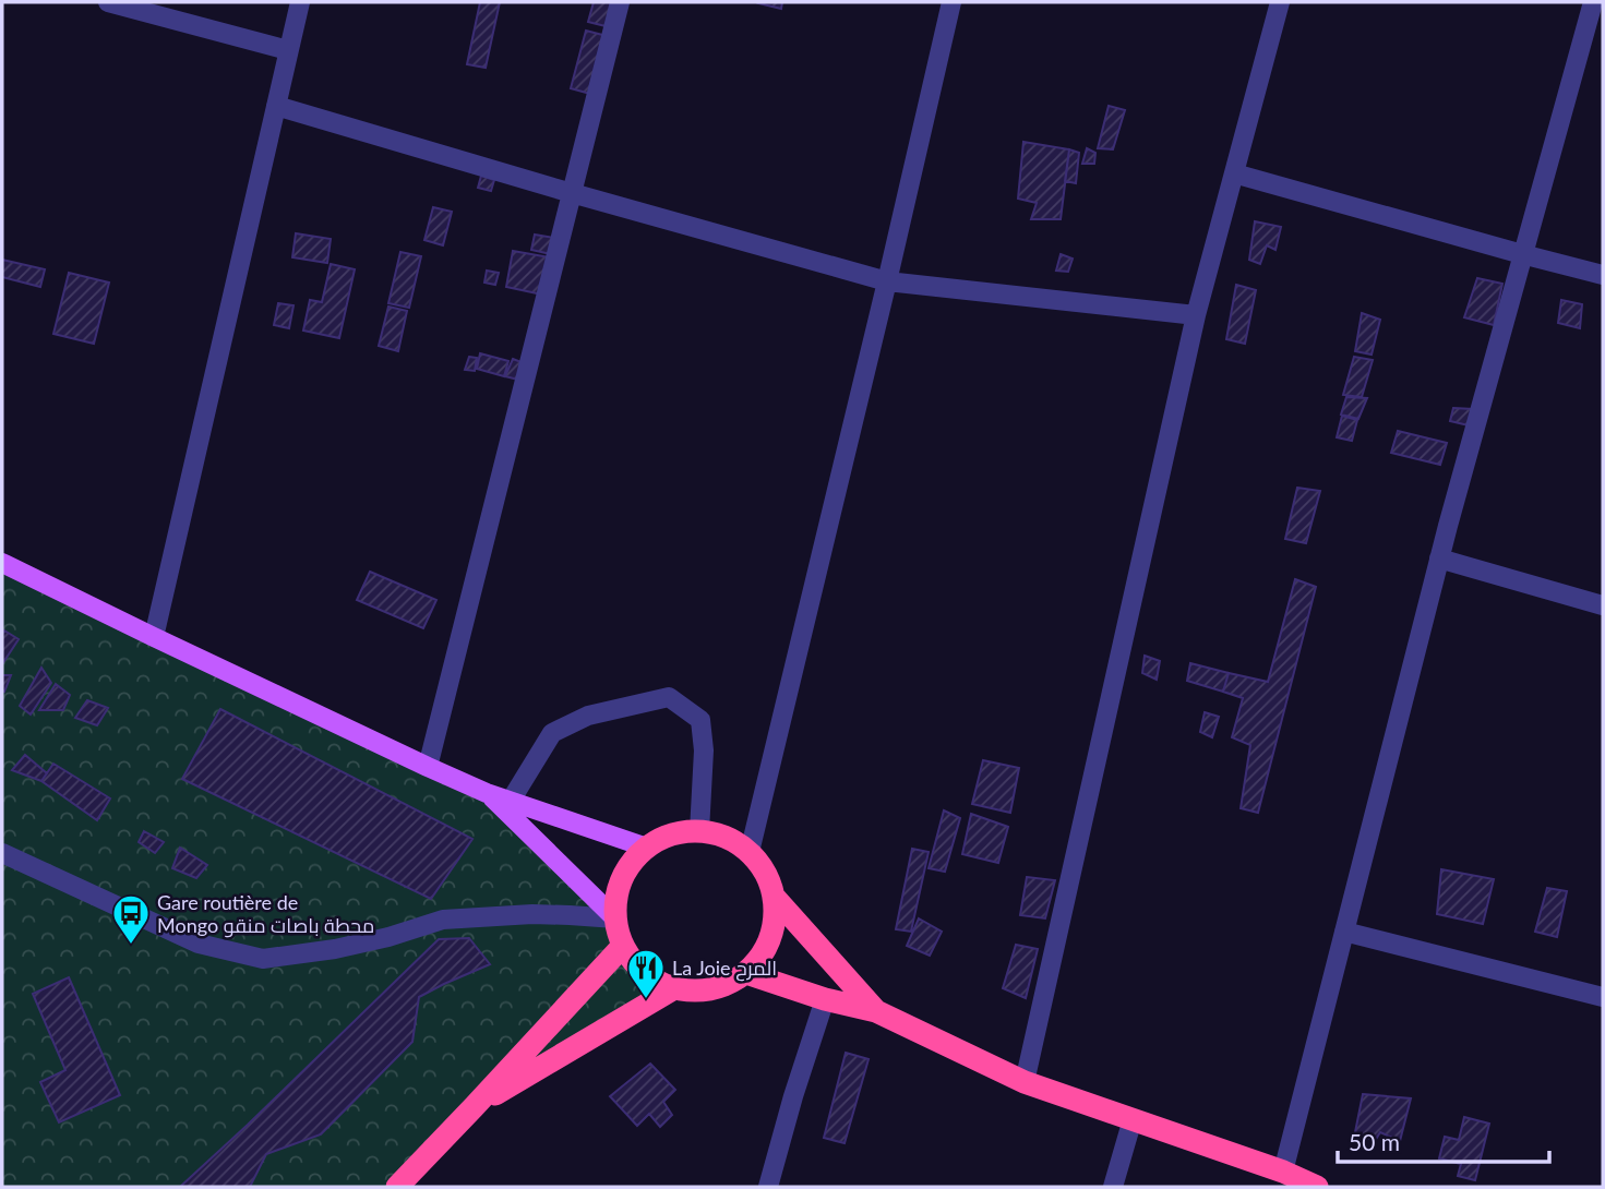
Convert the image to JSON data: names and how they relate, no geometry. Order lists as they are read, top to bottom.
{
  "places": {
    "bus stop": ["Gare routière de Mongo محطة باصات منقو"],
    "restaurant": ["La Joie المرح"]
  },
  "scale_bar": "50 m"
}
